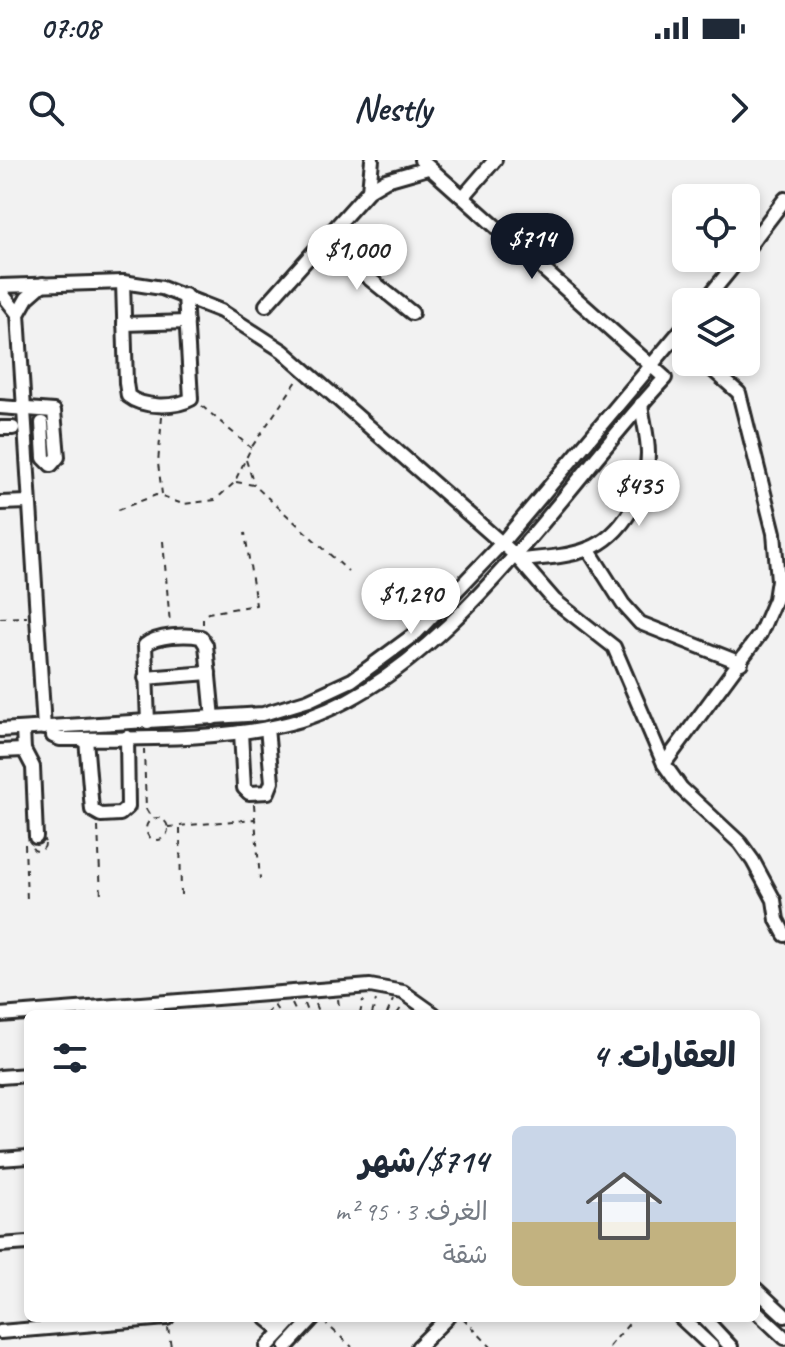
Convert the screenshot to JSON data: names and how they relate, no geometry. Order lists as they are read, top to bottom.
{
  "page": {
    "status": "07:08",
    "header": "Nestly",
    "price": [
      "$714",
      "$1,000",
      "$435",
      "$1,290"
    ],
    "heading": "العقارات: 4",
    "list": [
      {
        "name": "$714/شهر",
        "note": "الغرف: 3 · 95 m² · شقة"
      }
    ]
  }
}
